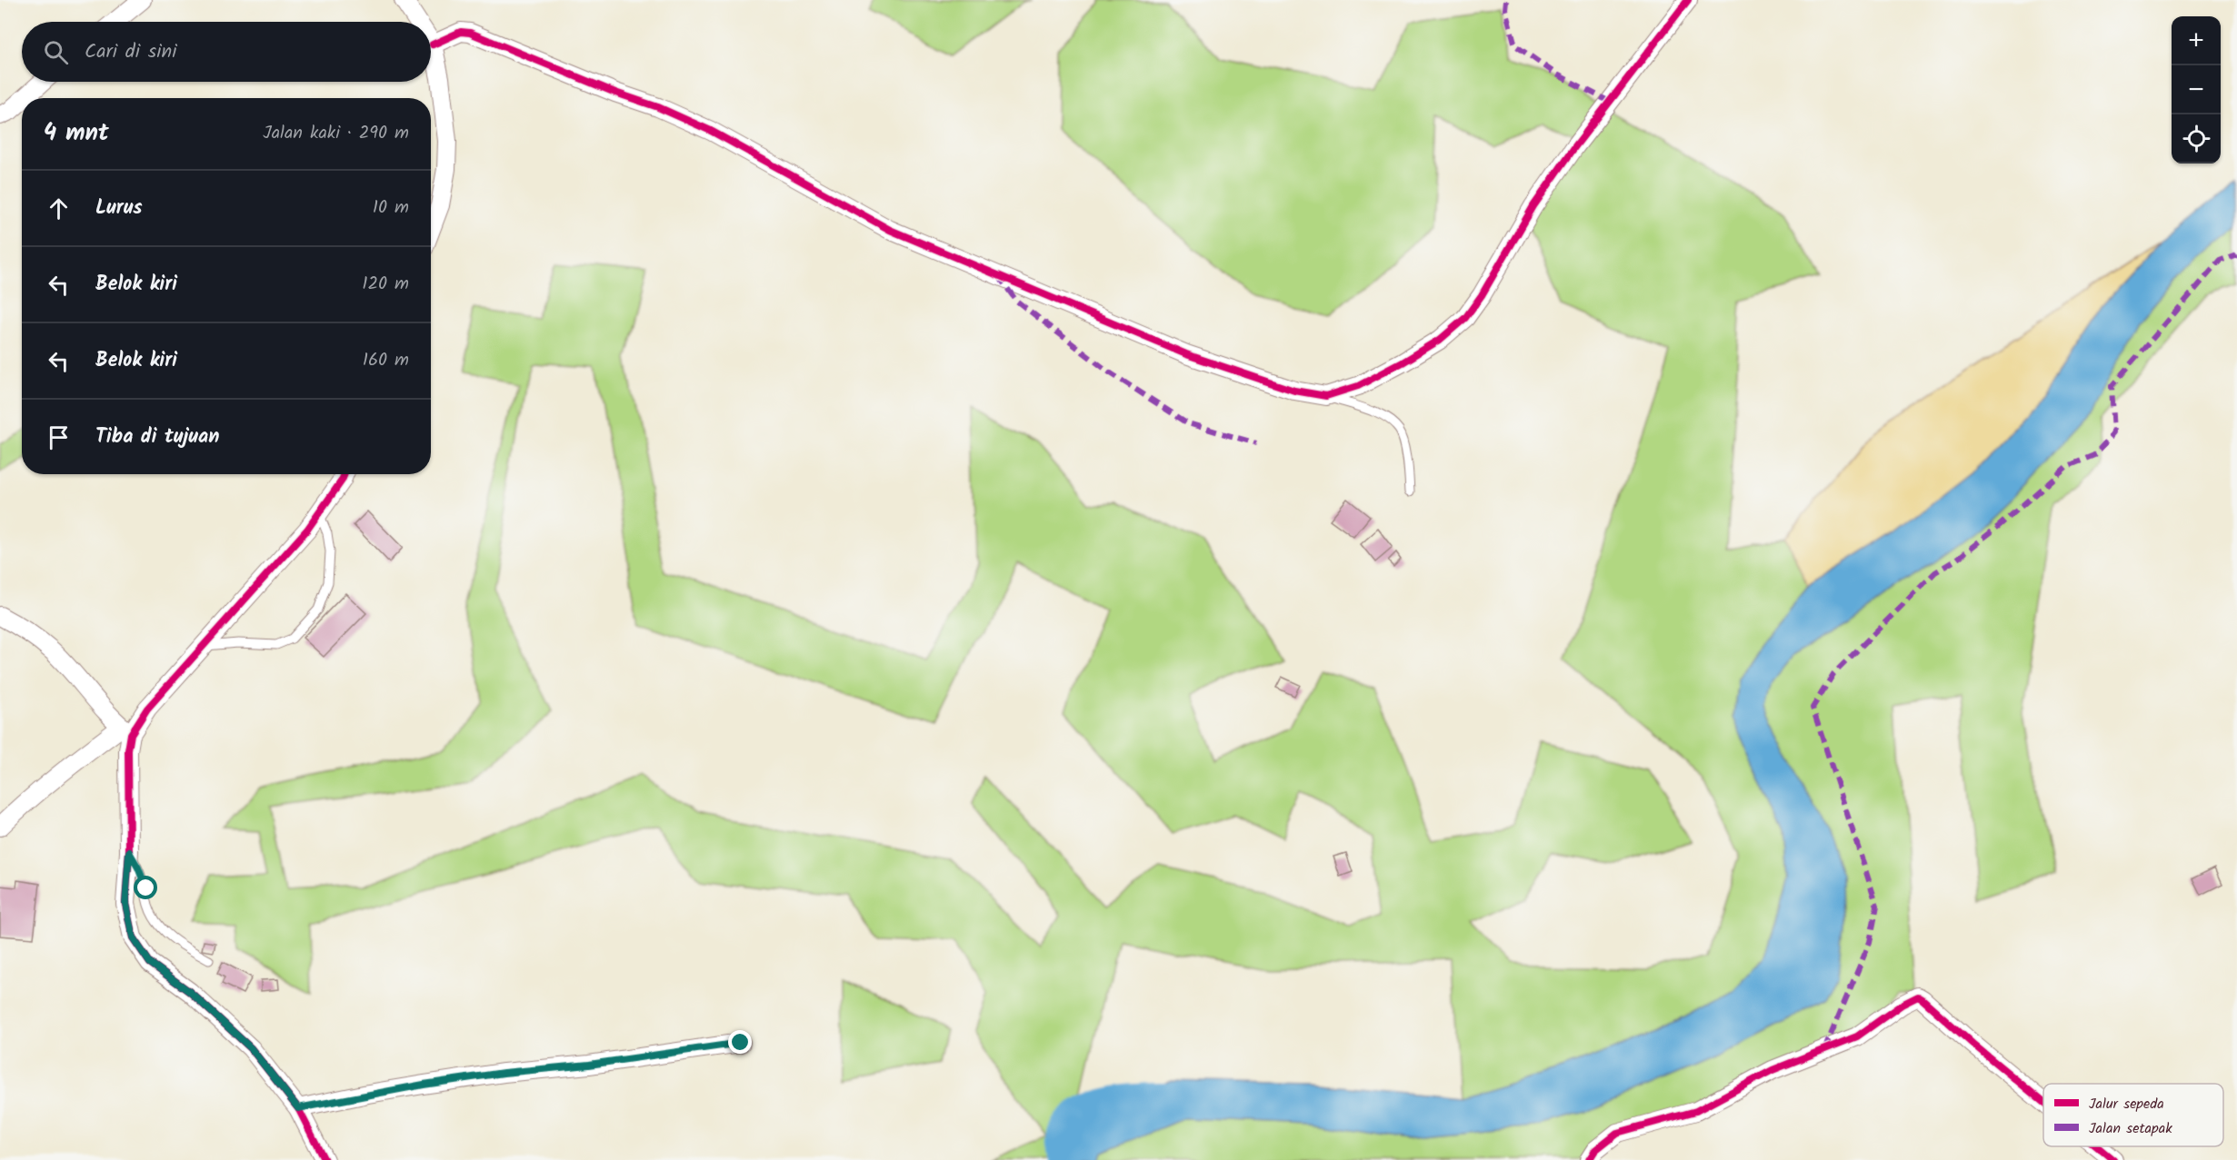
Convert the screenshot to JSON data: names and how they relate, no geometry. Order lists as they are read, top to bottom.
{
  "legend": ["Jalur sepeda", "Jalan setapak"],
  "page": {
    "map_buttons": ["+", "−"],
    "search": "Cari di sini",
    "heading": ["4 mnt", "Jalan kaki · 290 m"],
    "list": [
      ["Lurus", "10 m"],
      ["Belok kiri", "120 m"],
      ["Belok kiri", "160 m"],
      "Tiba di tujuan"
    ]
  }
}
